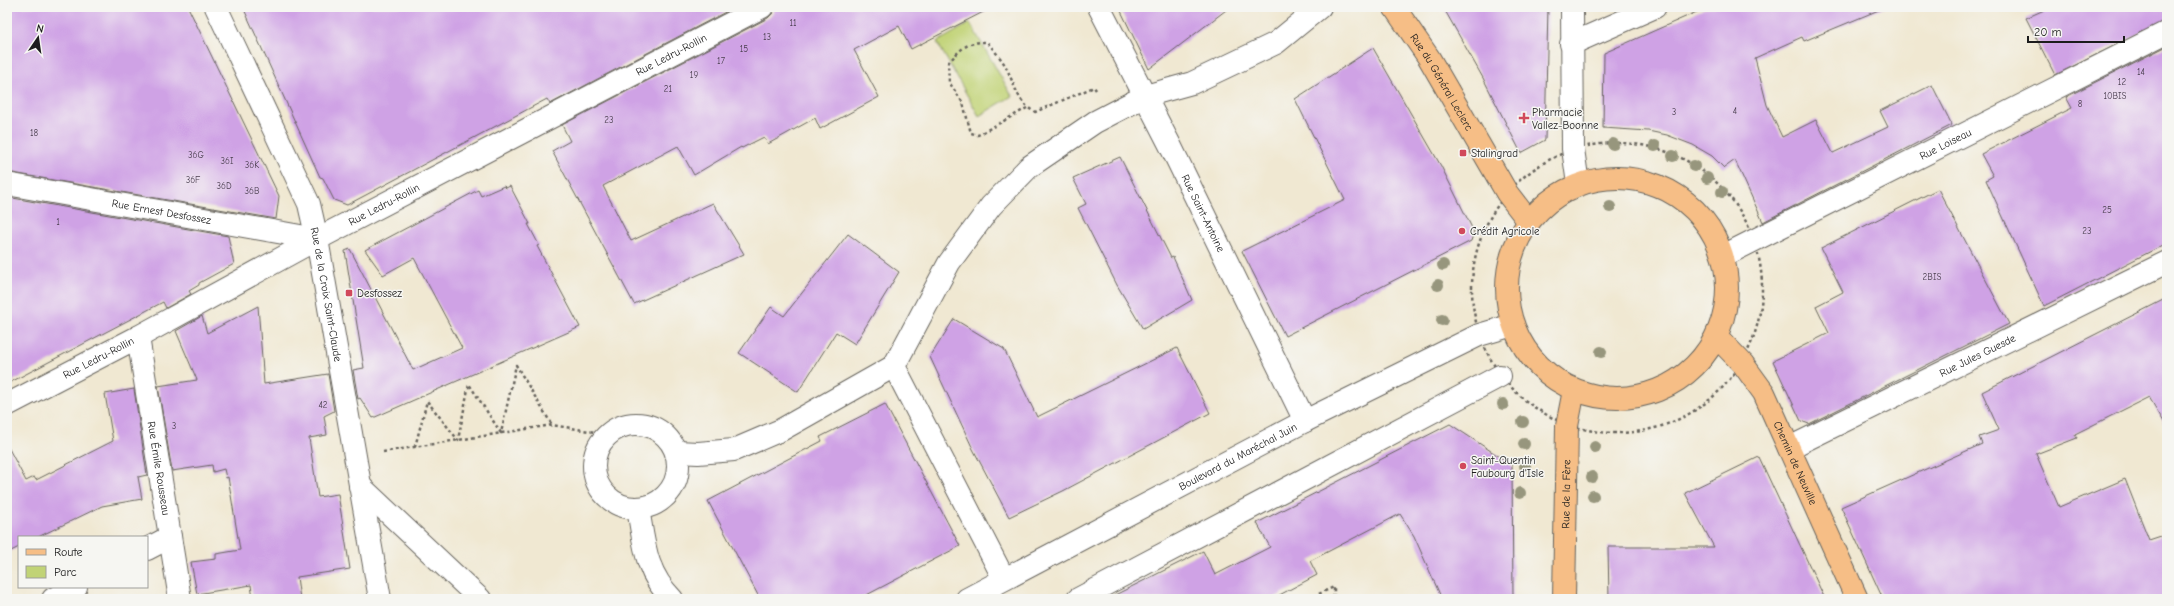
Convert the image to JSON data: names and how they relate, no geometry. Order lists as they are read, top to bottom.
{
  "streets": {
    "main road": ["Rue du Général Leclerc", "Chemin de Neuville", "Rue de la Fère"],
    "street": [
      "Rue Ledru-Rollin",
      "Rue Loiseau",
      "Rue Ernest Desfossez",
      "Rue Saint-Antoine",
      "Rue de la Croix Saint-Claude",
      "Rue Jules Guesde",
      "Boulevard du Maréchal Juin",
      "Rue Émile Rousseau"
    ]
  },
  "crossings": [
    ["Rue Ledru-Rollin", "Rue Ernest Desfossez"],
    ["Rue Ledru-Rollin", "Rue de la Croix Saint-Claude"],
    ["Rue Ledru-Rollin", "Rue Émile Rousseau"],
    ["Rue Ernest Desfossez", "Rue de la Croix Saint-Claude"],
    ["Rue Saint-Antoine", "Boulevard du Maréchal Juin"],
    ["Rue Jules Guesde", "Chemin de Neuville"]
  ],
  "places": {
    "health": ["Pharmacie Vallez-Boonne"],
    "transit": ["Stalingrad", "Desfossez"],
    "other": ["Crédit Agricole", "Saint-Quentin Faubourg d'Isle"]
  },
  "house_numbers": [
    "11",
    "13",
    "15",
    "17",
    "14",
    "19",
    "12",
    "21",
    "10BIS",
    "8",
    "4",
    "3",
    "23",
    "18",
    "36G",
    "36I",
    "36K",
    "36F",
    "36D",
    "36B",
    "25",
    "1",
    "23",
    "2BIS",
    "42",
    "3"
  ],
  "legend": ["Route", "Parc"],
  "scale_bar": "20 m",
  "north": "top"
}
